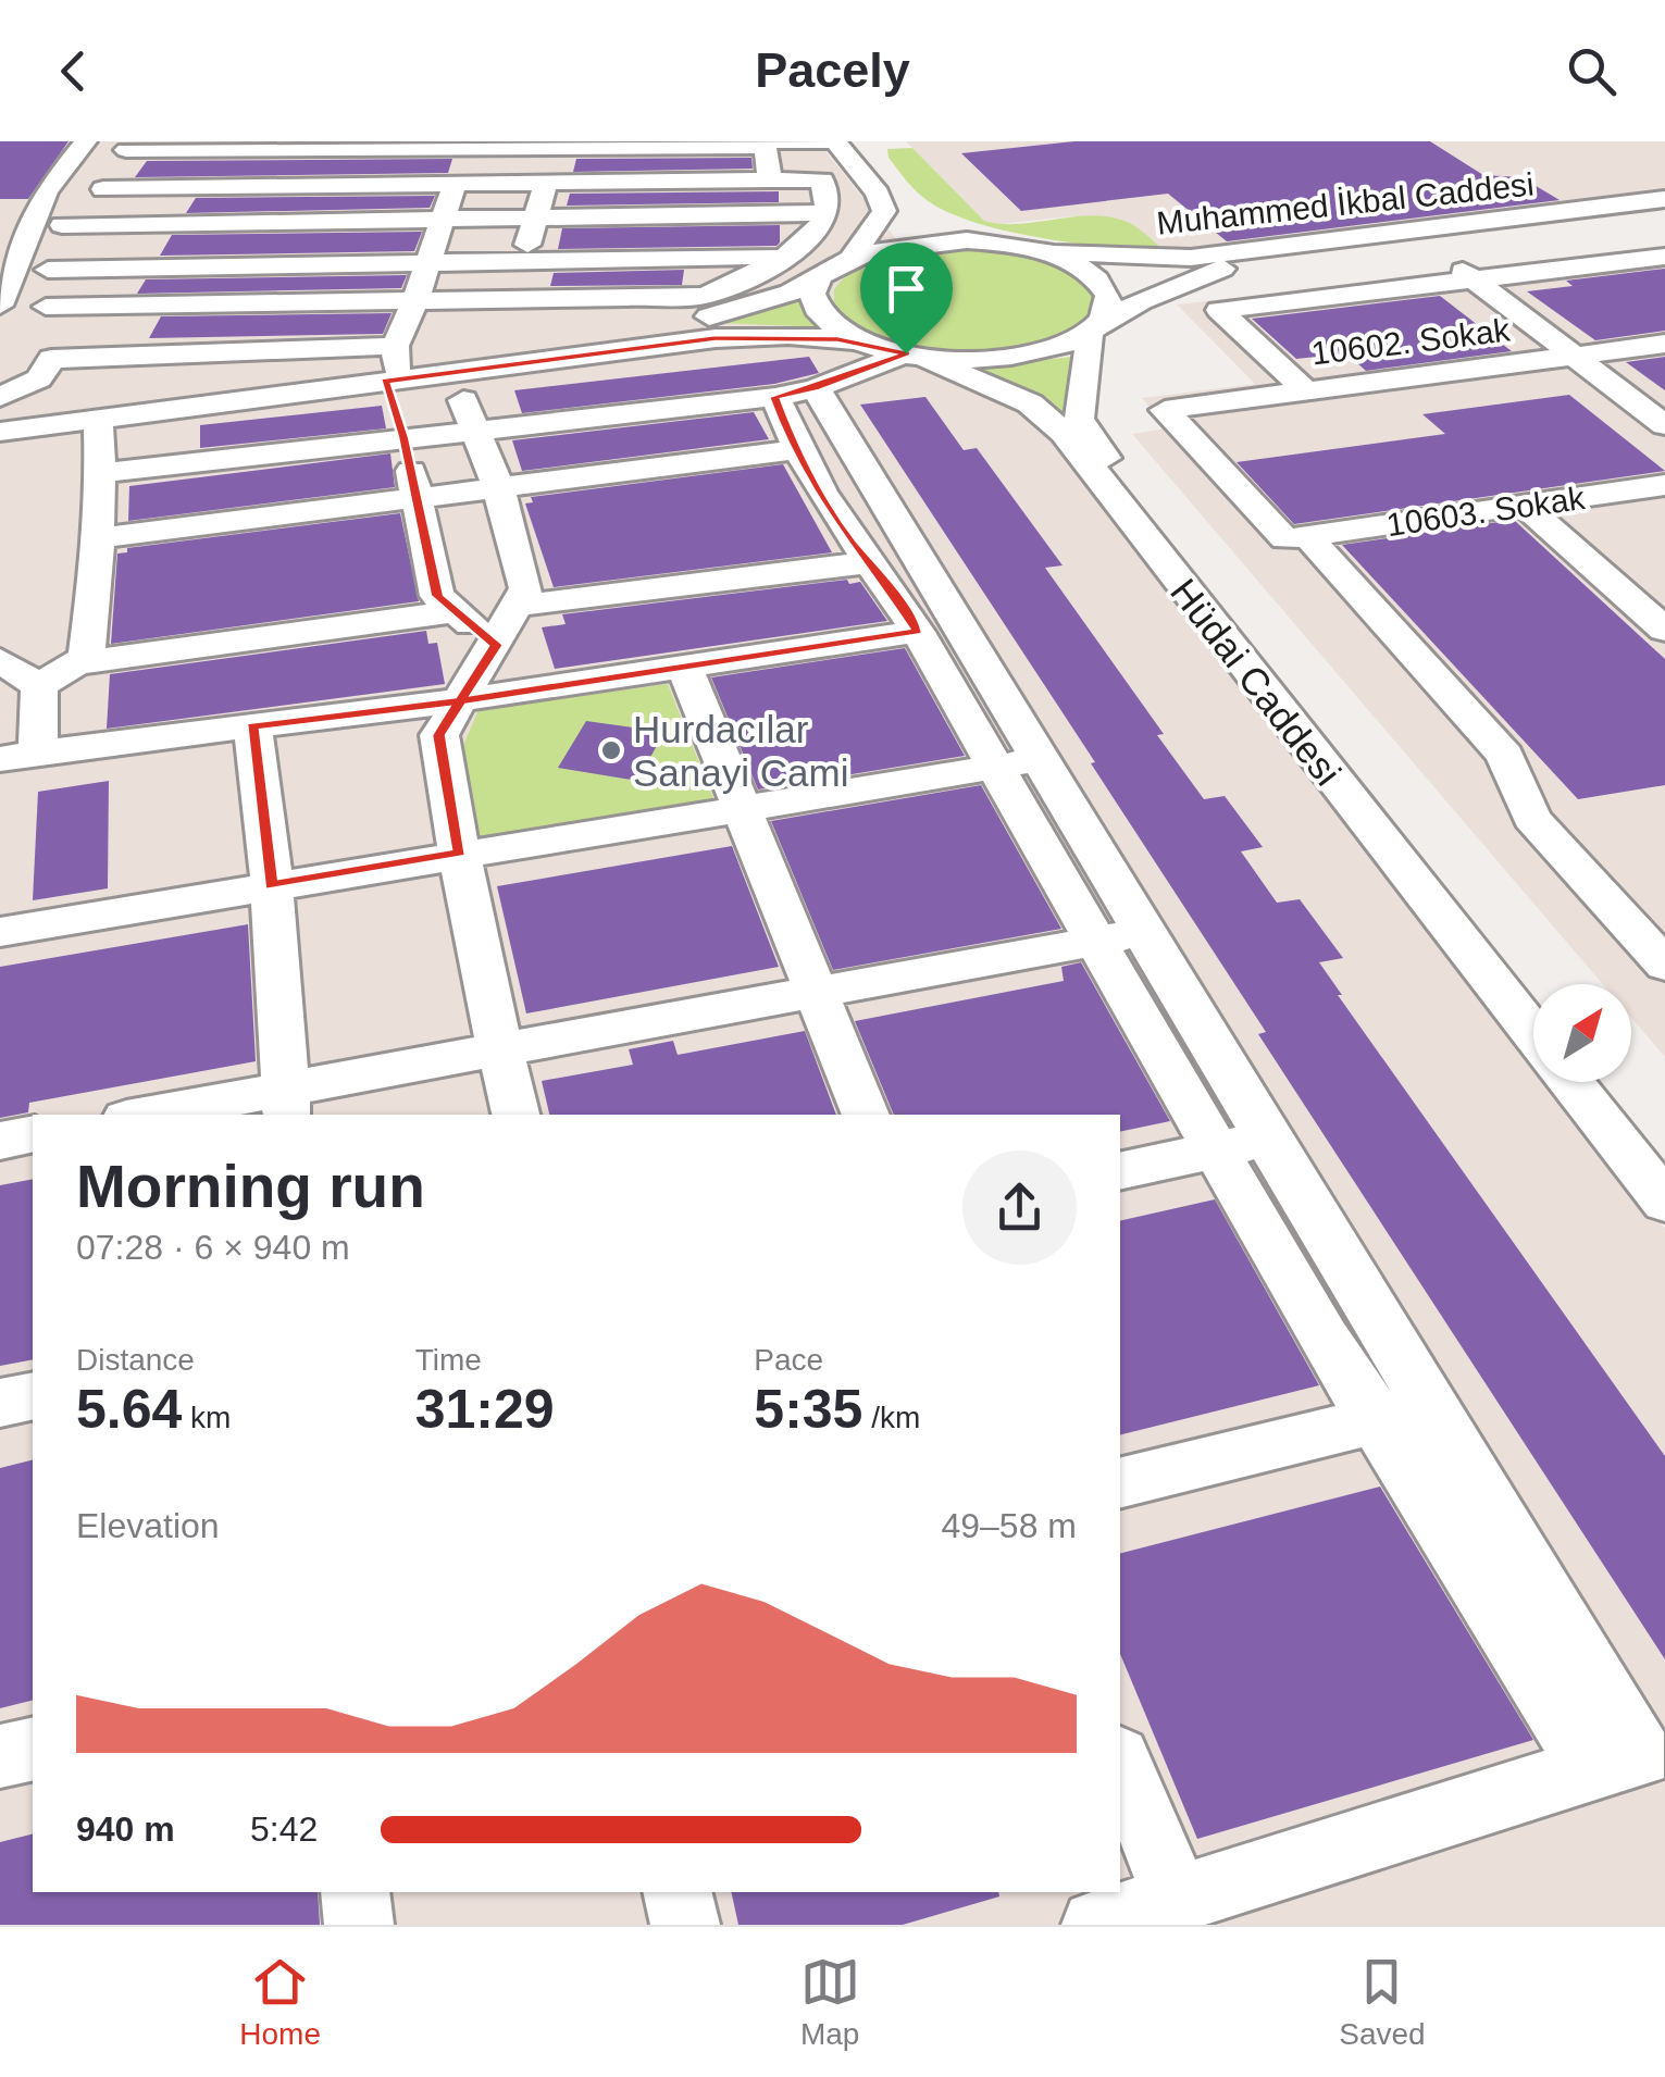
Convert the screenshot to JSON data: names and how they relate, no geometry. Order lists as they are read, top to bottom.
{
  "streets": {
    "street": [
      "Muhammed İkbal Caddesi",
      "10602. Sokak",
      "10603. Sokak",
      "Hüdai Caddesi"
    ]
  },
  "crossings": [
    ["Muhammed İkbal Caddesi", "Hüdai Caddesi"]
  ],
  "places": ["Hurdacılar Sanayi Cami"],
  "north": "top right",
  "page": {
    "header": "Pacely",
    "heading": ["Morning run", "07:28 · 6 × 940 m"],
    "stats": [
      ["Distance", "5.64 km"],
      ["Time", "31:29"],
      ["Pace", "5:35 /km"]
    ],
    "chart": ["Elevation", "49–58 m"],
    "list": [
      {
        "name": "940 m",
        "note": "5:42"
      }
    ],
    "tabs": ["Home", "Map", "Saved"]
  }
}
